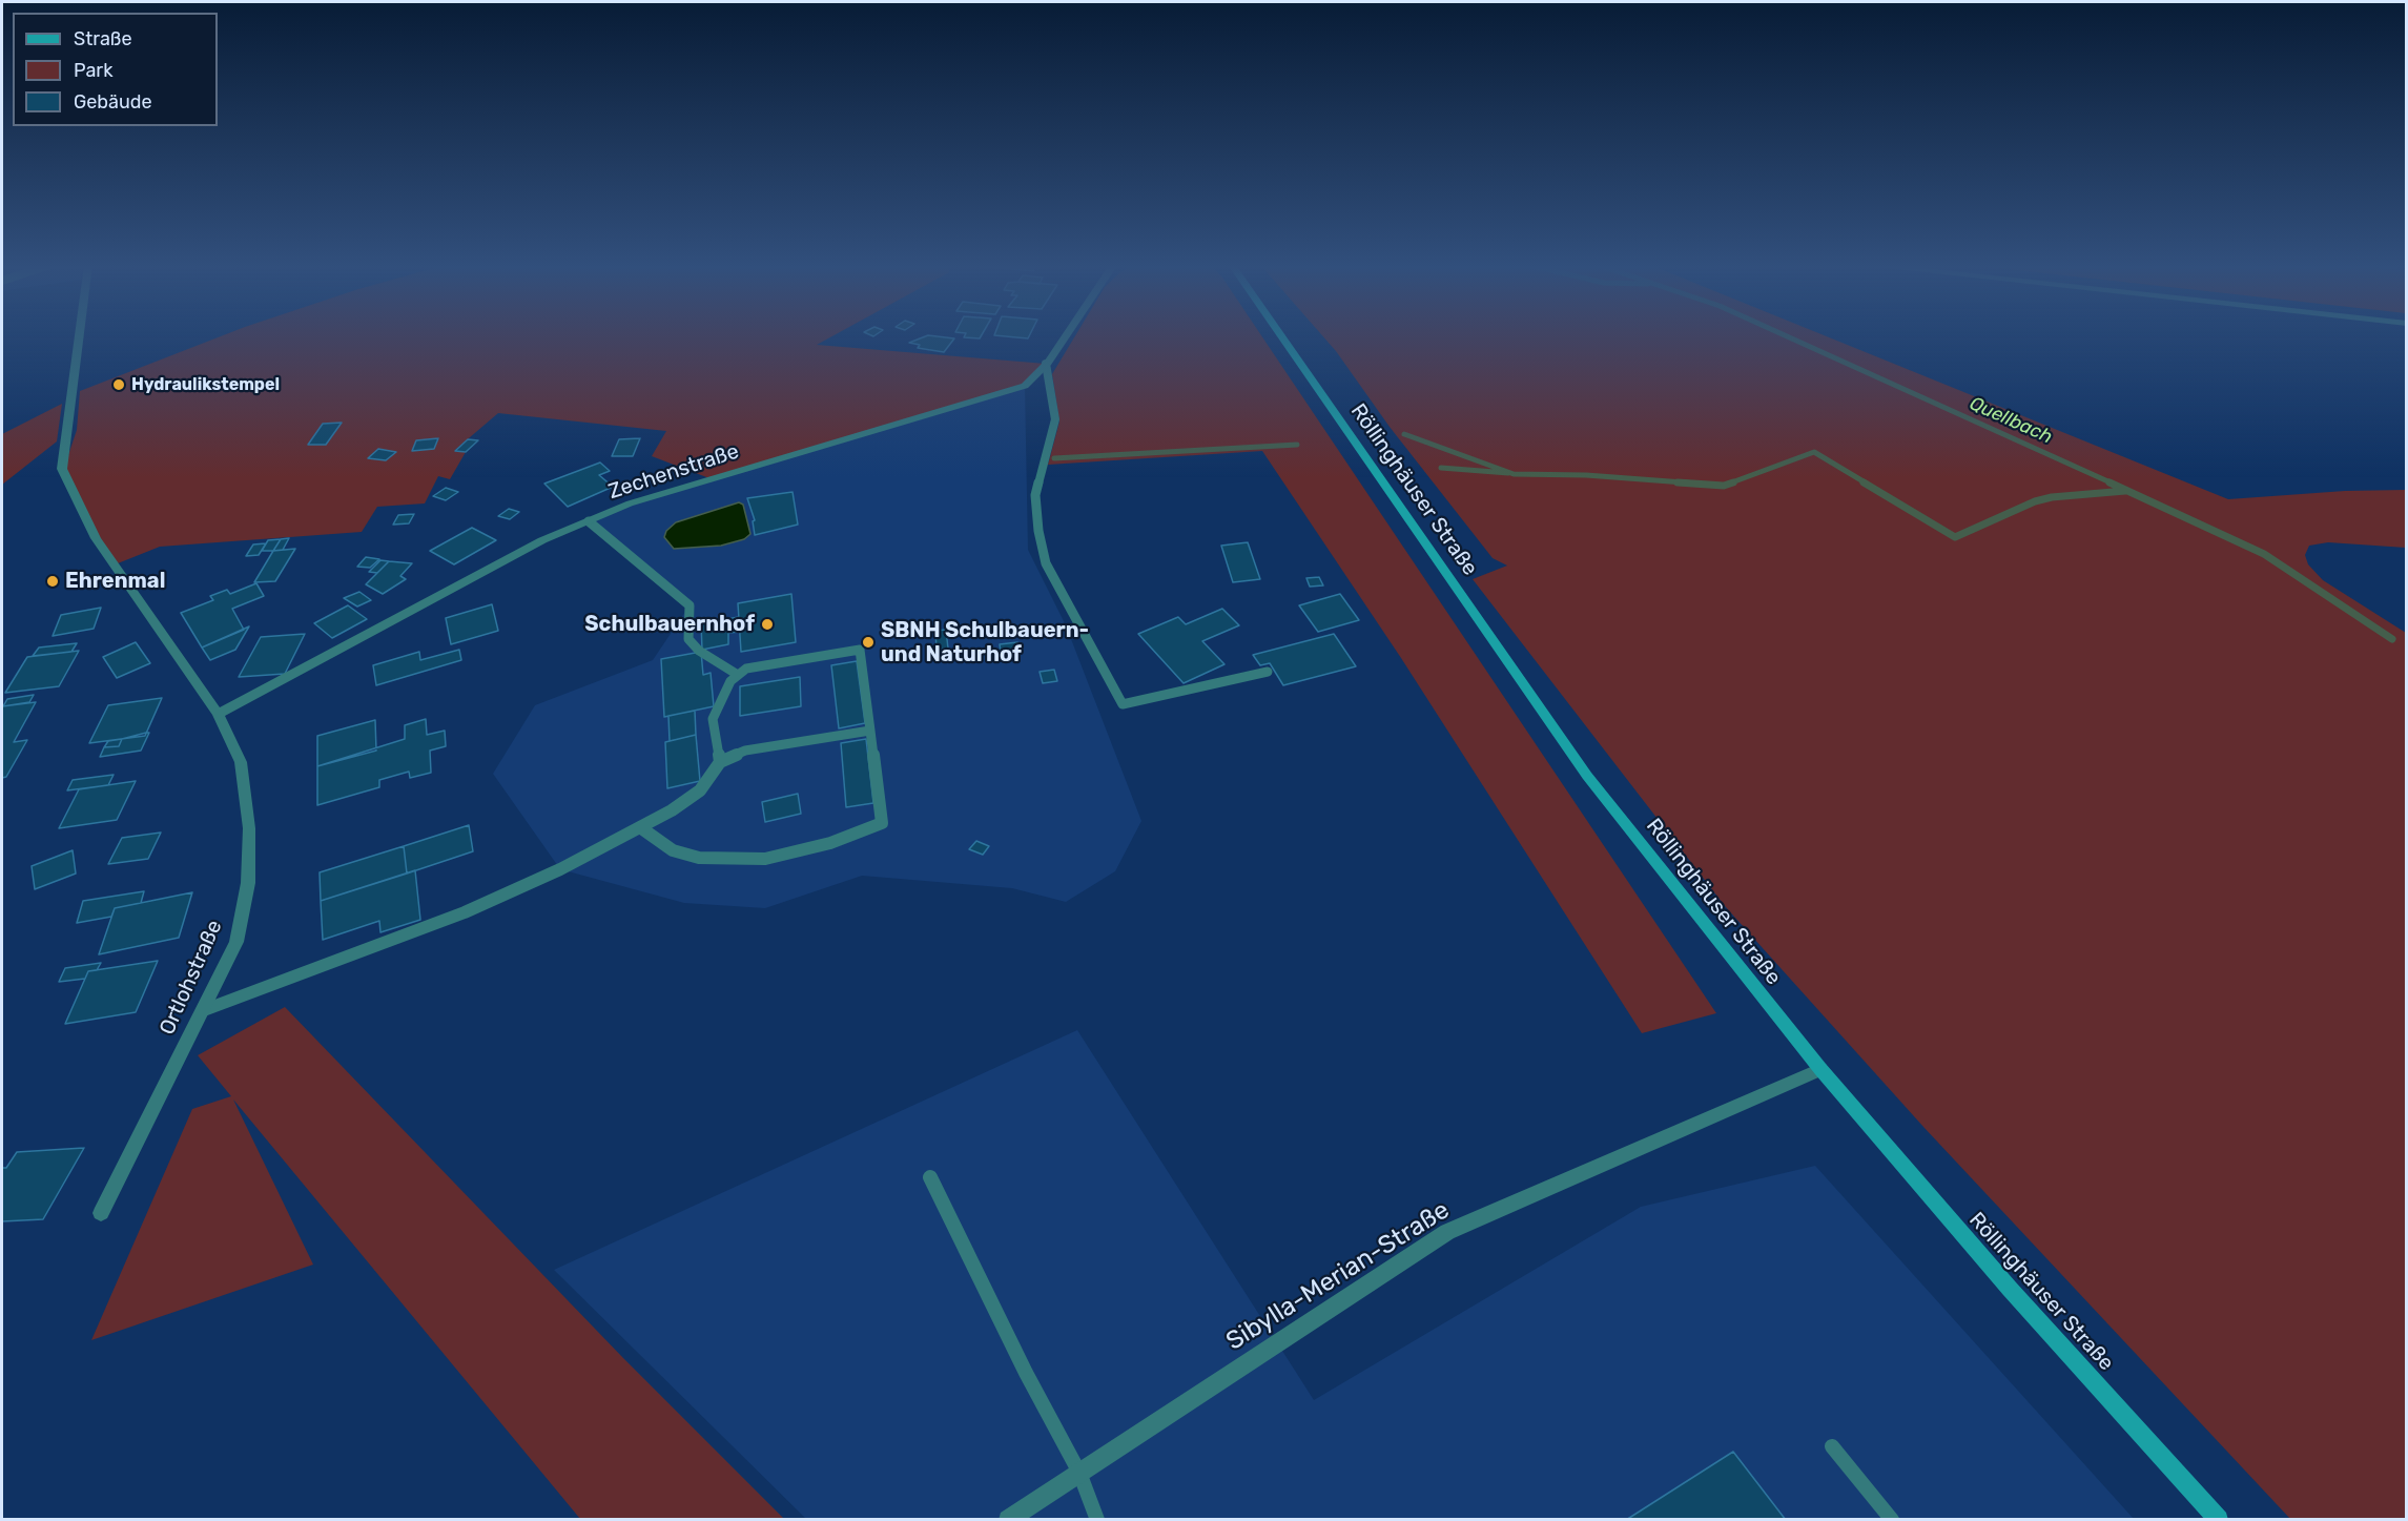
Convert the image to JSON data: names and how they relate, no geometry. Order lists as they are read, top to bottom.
{
  "streets": {
    "main road": ["Röllinghäuser Straße"],
    "street": ["Zechenstraße", "Ortlohstraße", "Sibylla-Merian-Straße"]
  },
  "crossings": [
    ["Zechenstraße", "Ortlohstraße"],
    ["Röllinghäuser Straße", "Sibylla-Merian-Straße"]
  ],
  "water": ["Quellbach"],
  "places": [
    "Hydraulikstempel",
    "Ehrenmal",
    "Schulbauernhof",
    "SBNH Schulbauern- und Naturhof"
  ],
  "legend": ["Straße", "Park", "Gebäude"]
}
